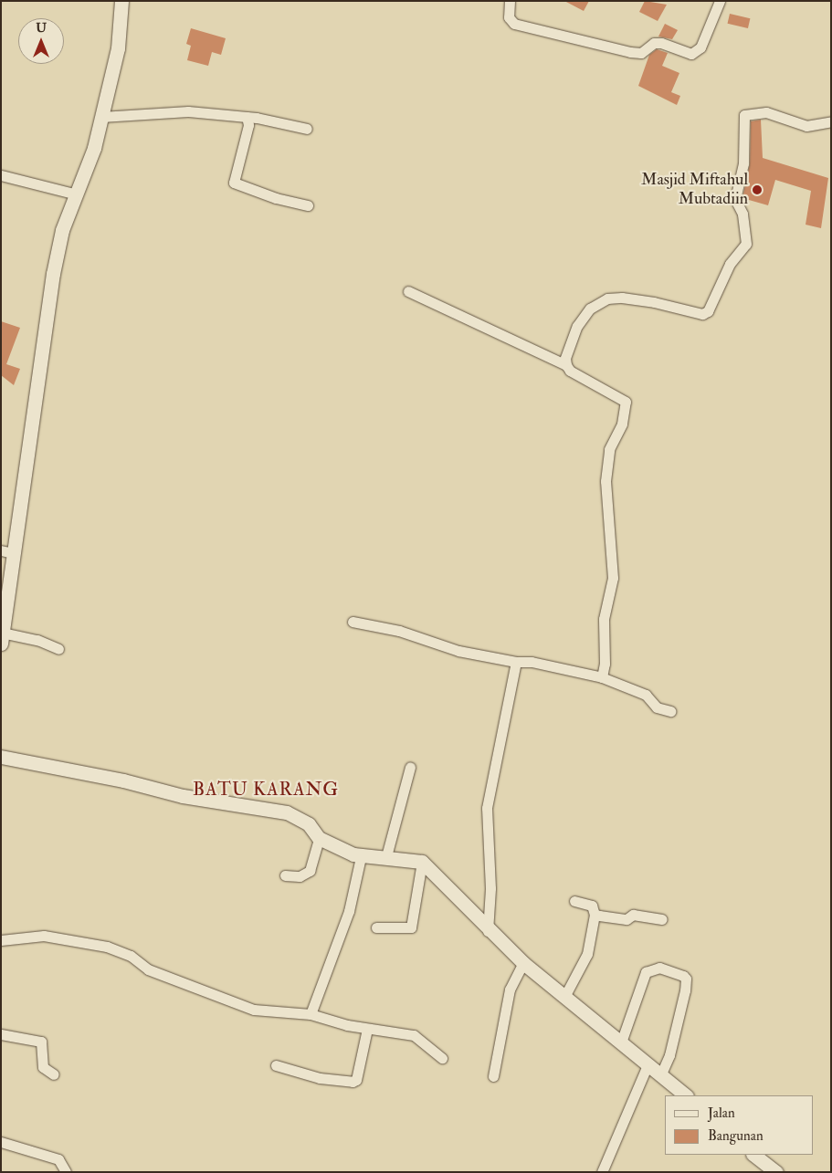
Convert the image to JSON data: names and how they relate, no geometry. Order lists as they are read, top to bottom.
{
  "districts": ["BATU KARANG"],
  "places": ["Masjid Miftahul Mubtadiin"],
  "legend": ["Jalan", "Bangunan"],
  "north": "top"
}
